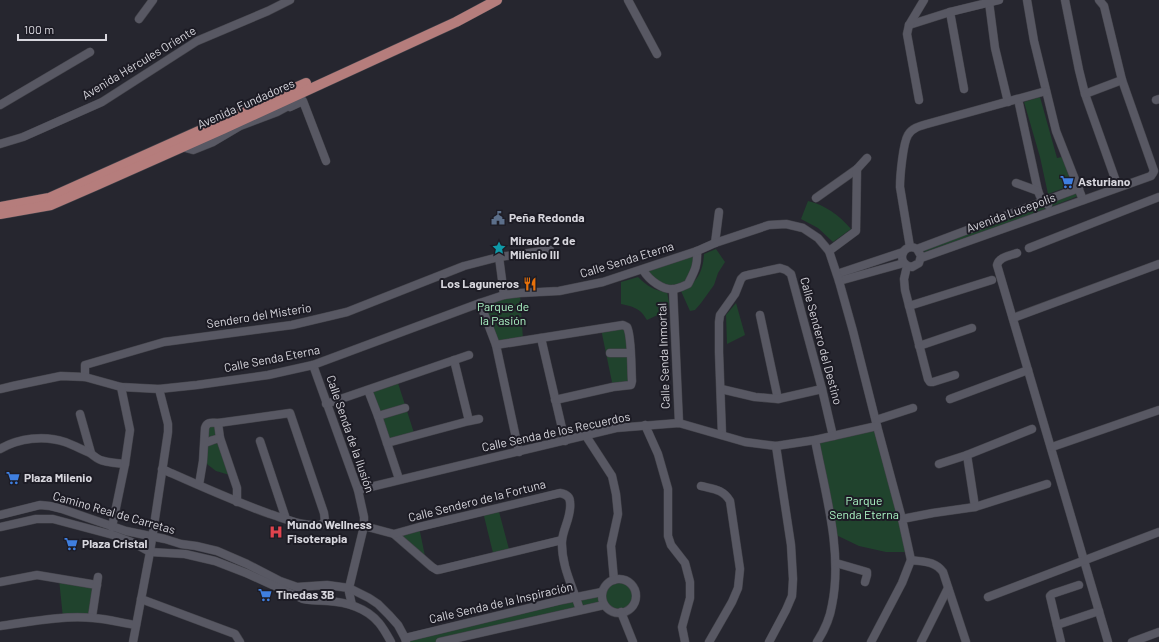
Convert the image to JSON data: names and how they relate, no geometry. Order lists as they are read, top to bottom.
{
  "streets": {
    "main road": ["Avenida Fundadores"],
    "street": [
      "Avenida Hércules Oriente",
      "Avenida Lucepolis",
      "Calle Senda Eterna",
      "Sendero del Misterio",
      "Calle Sendero del Destino",
      "Calle Senda Inmortal",
      "Calle Senda de los Recuerdos",
      "Calle Senda de la Ilusión",
      "Calle Sendero de la Fortuna",
      "Camino Real de Carretas",
      "Calle Senda de la Inspiración"
    ]
  },
  "crossings": [
    ["Avenida Lucepolis", "Calle Senda Eterna"],
    ["Calle Senda Eterna", "Sendero del Misterio"],
    ["Calle Senda Eterna", "Calle Senda Inmortal"],
    ["Calle Senda Eterna", "Calle Senda de los Recuerdos"],
    ["Calle Senda Eterna", "Calle Senda de la Ilusión"],
    ["Calle Sendero del Destino", "Calle Senda de los Recuerdos"],
    ["Calle Senda Inmortal", "Calle Senda de los Recuerdos"],
    ["Calle Senda de los Recuerdos", "Calle Senda de la Ilusión"],
    ["Calle Senda de la Ilusión", "Camino Real de Carretas"],
    ["Calle Sendero de la Fortuna", "Calle Senda de la Inspiración"],
    ["Camino Real de Carretas", "Calle Senda de la Inspiración"]
  ],
  "parks": ["Parque de la Pasión", "Parque Senda Eterna"],
  "places": {
    "supermarket": [
      "Asturiano",
      "Plaza Milenio",
      "Plaza Cristal",
      "Tinedas 3B"
    ],
    "public building": ["Peña Redonda"],
    "place": ["Mirador 2 de Milenio III"],
    "restaurant": ["Los Laguneros"],
    "hospital": ["Mundo Wellness Fisoterapia"]
  },
  "scale_bar": "100 m"
}
